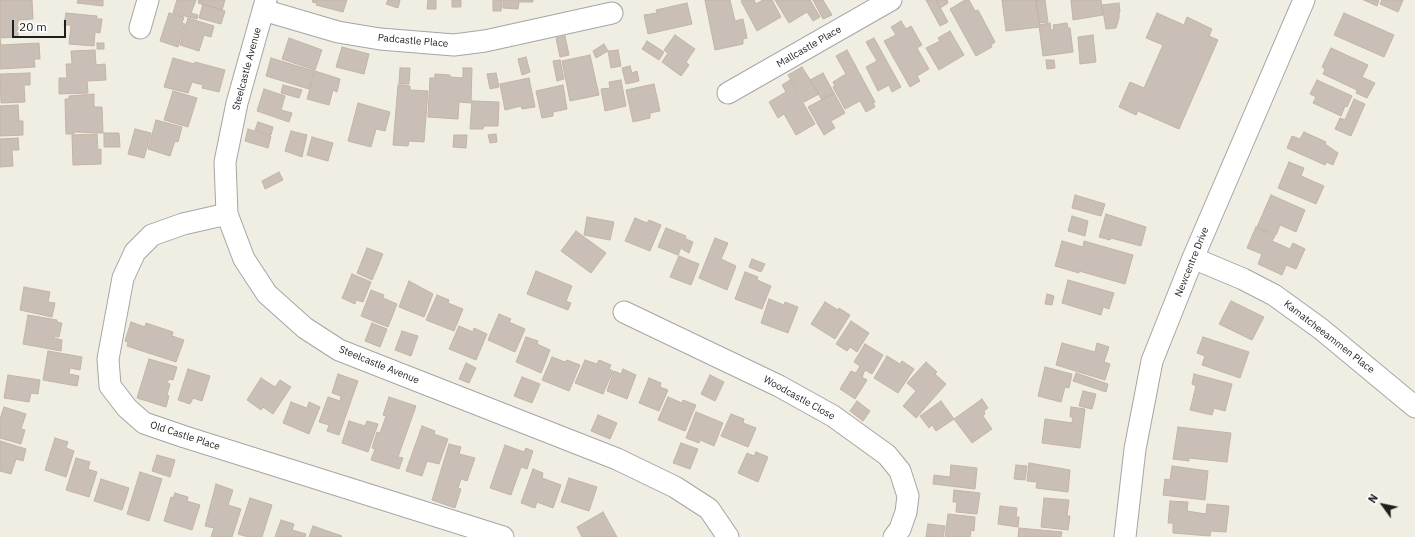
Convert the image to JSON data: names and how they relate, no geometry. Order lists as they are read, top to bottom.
{
  "streets": {
    "street": [
      "Padcastle Place",
      "Mallcastle Place",
      "Steelcastle Avenue",
      "Newcentre Drive",
      "Kamatcheeammen Place",
      "Woodcastle Close",
      "Old Castle Place"
    ]
  },
  "crossings": [
    ["Padcastle Place", "Steelcastle Avenue"],
    ["Steelcastle Avenue", "Old Castle Place"],
    ["Newcentre Drive", "Kamatcheeammen Place"]
  ],
  "scale_bar": "20 m",
  "north": "top left"
}
